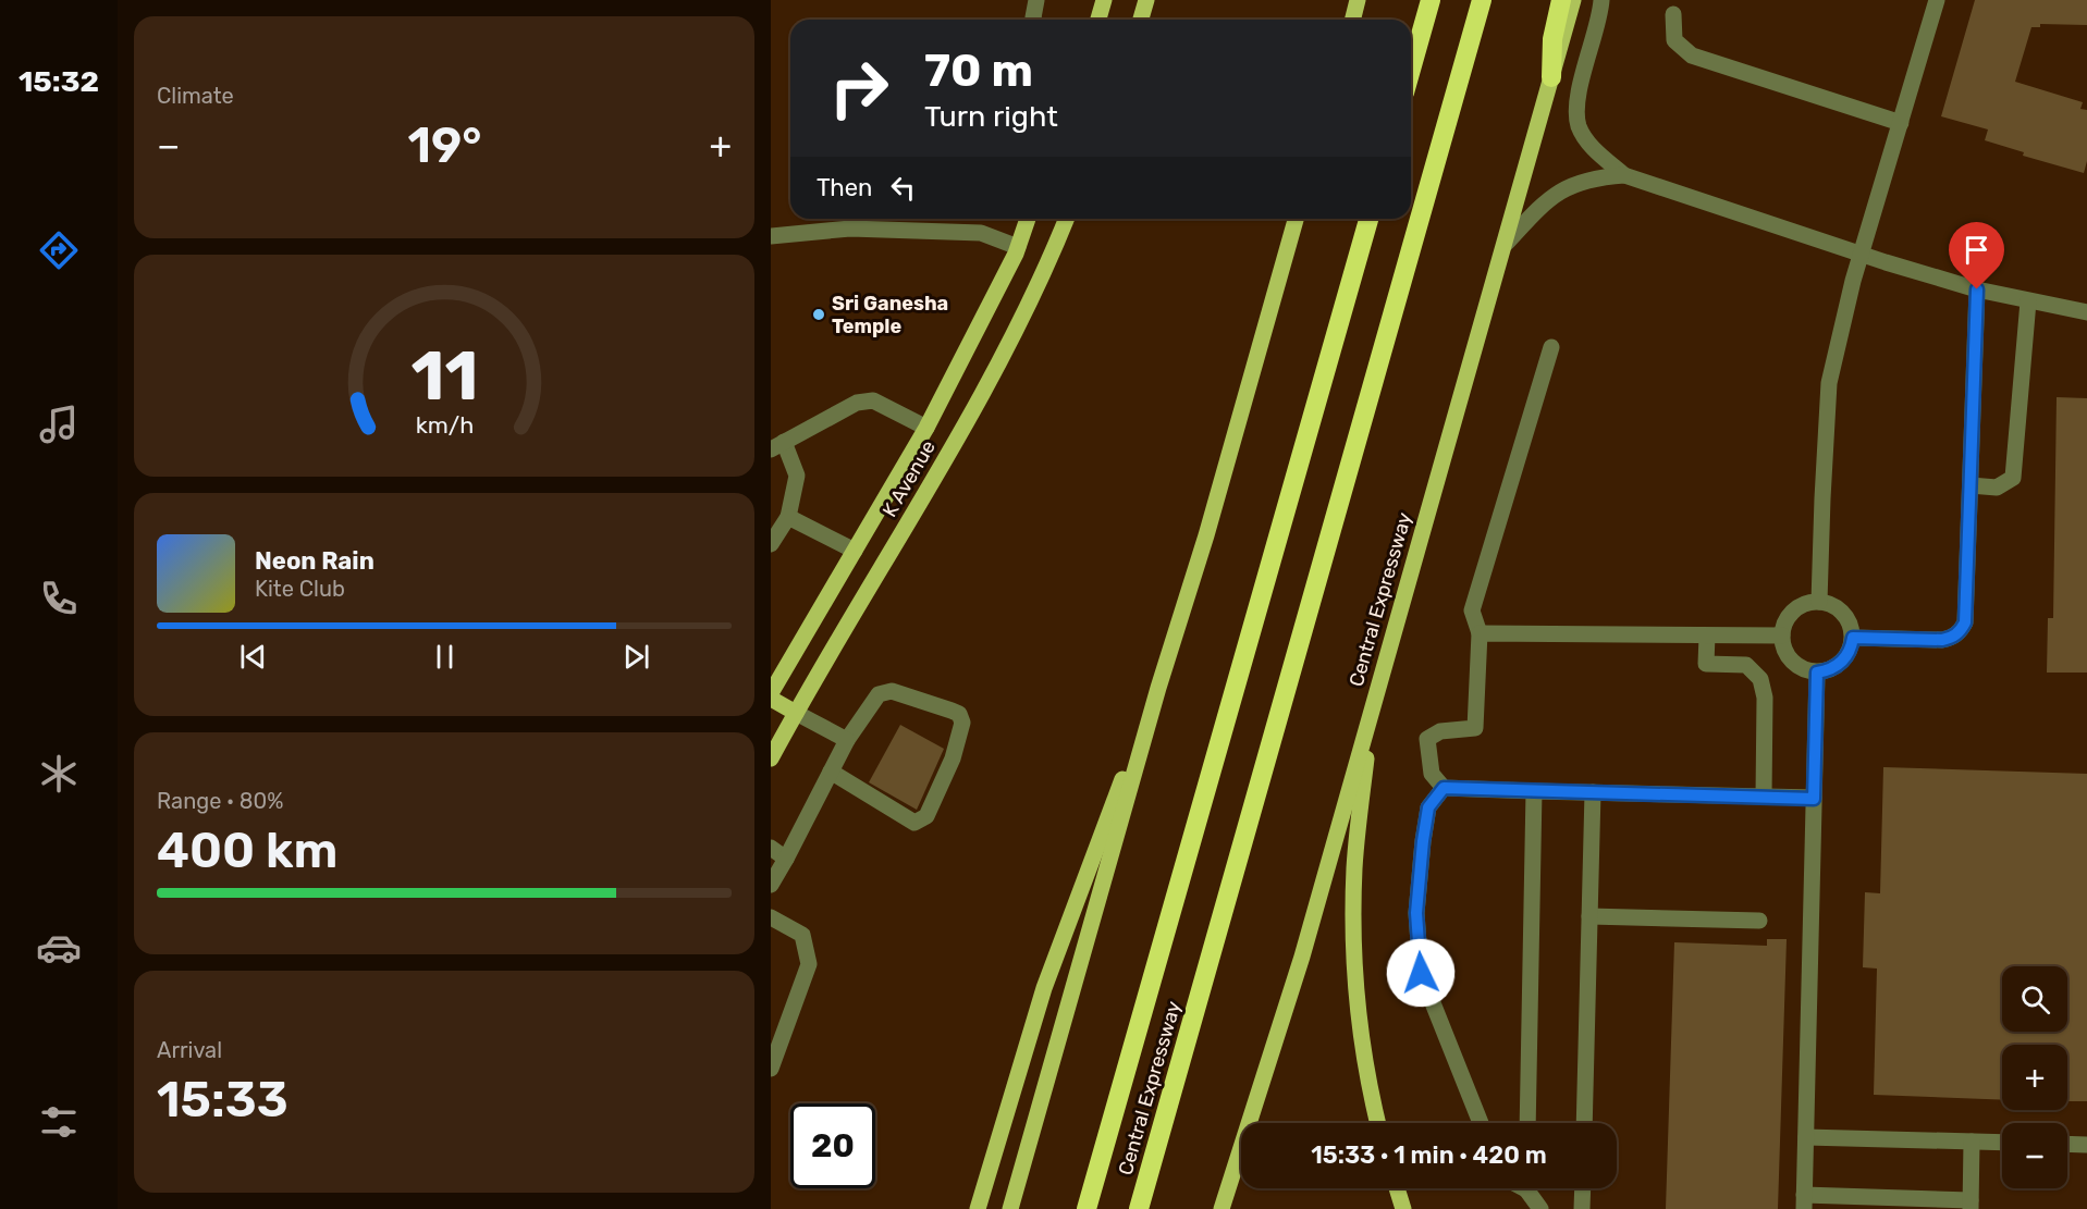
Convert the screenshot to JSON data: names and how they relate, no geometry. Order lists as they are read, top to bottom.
{
  "streets": {
    "highway": ["Central Expressway"],
    "main road": ["K Avenue"]
  },
  "places": ["Sri Ganesha Temple"],
  "page": {
    "tabs": "15:32",
    "tile": [
      "Climate",
      ["Range · 80%", "400 km"],
      ["Arrival", "15:33"]
    ],
    "turn": ["70 m", "Turn right"],
    "heat": ["−", "19°", "+"],
    "then": "Then",
    "song": ["Neon Rain", "Kite Club"],
    "map_buttons": ["+", "−"],
    "limit": "20",
    "trip": "15:33 · 1 min · 420 m",
    "gauge": ["11", "km/h"]
  }
}
